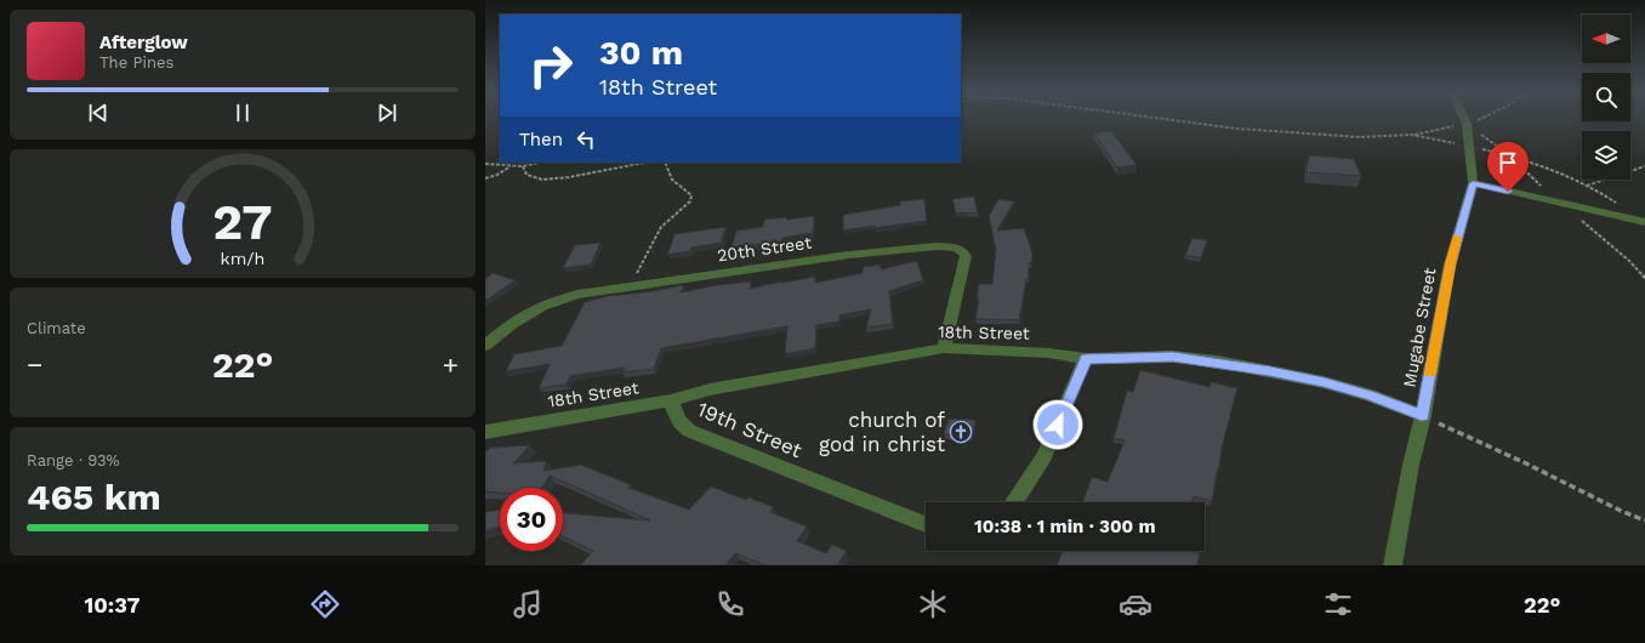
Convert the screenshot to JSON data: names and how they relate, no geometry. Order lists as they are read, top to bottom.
{
  "streets": {
    "street": [
      "20th Street",
      "Mugabe Street",
      "18th Street",
      "19th Street"
    ]
  },
  "crossings": [
    ["20th Street", "18th Street"],
    ["Mugabe Street", "18th Street"],
    ["18th Street", "19th Street"]
  ],
  "places": {
    "church": ["church of god in christ"]
  },
  "north": "left",
  "page": {
    "turn": ["30 m", "18th Street"],
    "song": ["Afterglow", "The Pines"],
    "then": "Then",
    "tile": [
      "Climate",
      ["Range · 93%", "465 km"]
    ],
    "heat": ["−", "22°", "+"],
    "limit": "30",
    "trip": "10:38 · 1 min · 300 m",
    "tabs": ["10:37", "22°"],
    "gauge": ["27", "km/h"]
  }
}
